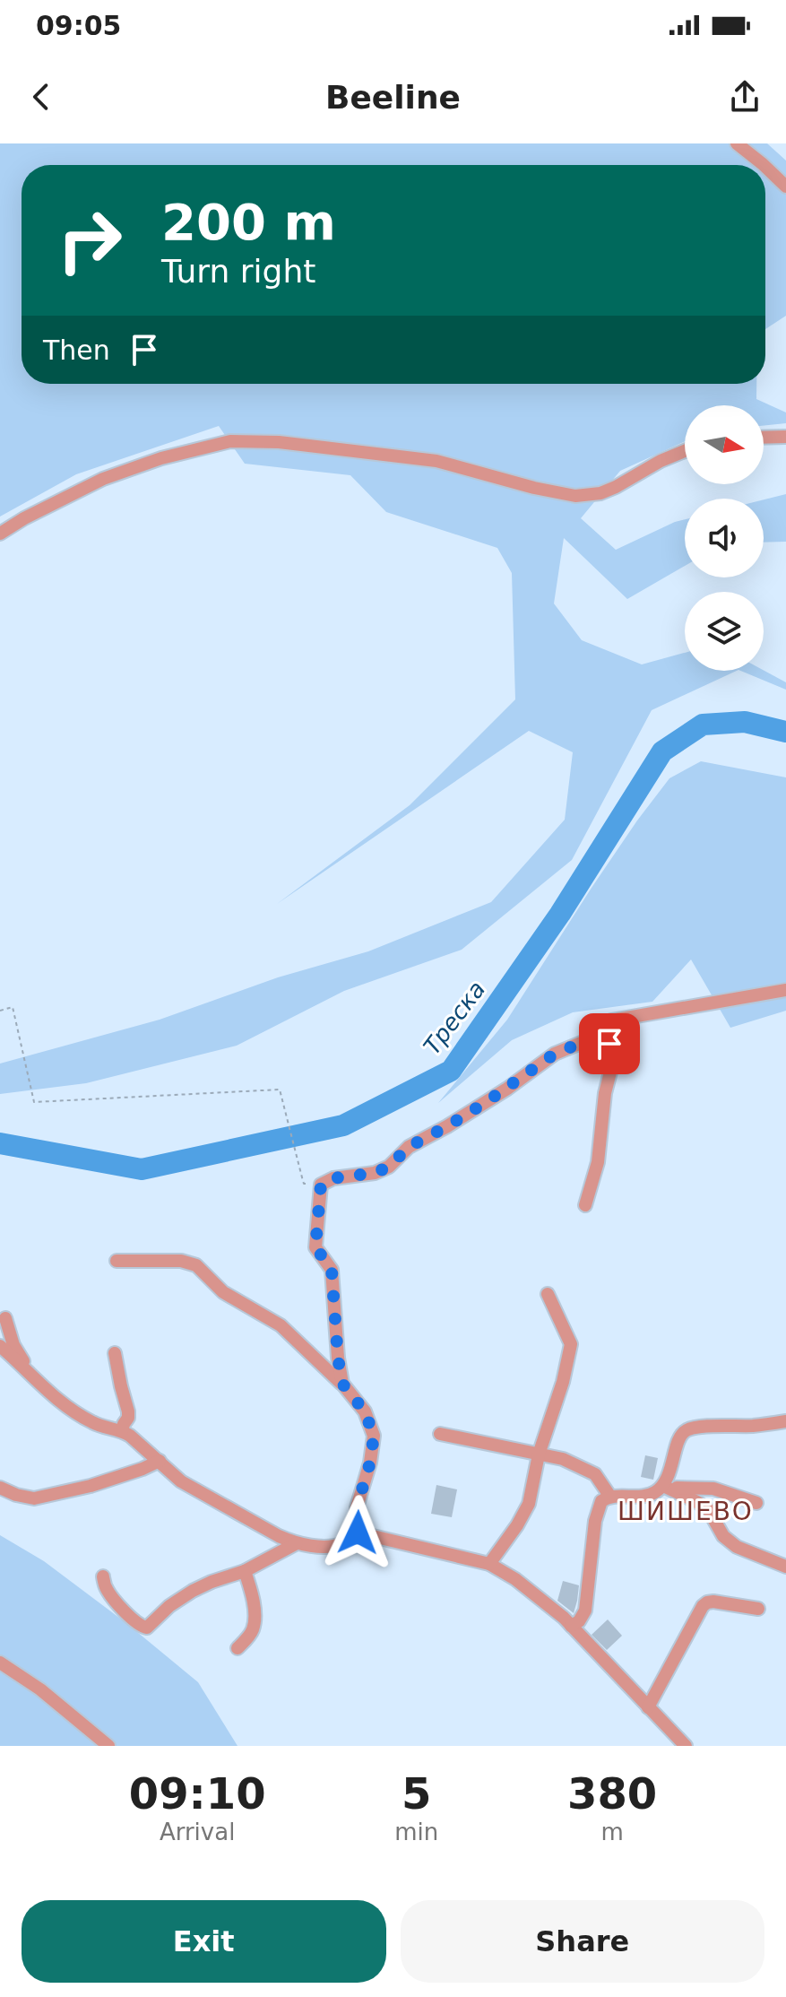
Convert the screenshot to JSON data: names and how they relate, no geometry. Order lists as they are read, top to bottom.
{
  "districts": ["ШИШЕВО"],
  "water": ["Треска"],
  "north": "right",
  "page": {
    "status": "09:05",
    "header": "Beeline",
    "turn": ["200 m", "Turn right"],
    "then": "Then",
    "eta": [
      "09:10",
      "Arrival",
      "5",
      "min",
      "380",
      "m"
    ],
    "buttons": ["Exit", "Share"]
  }
}
